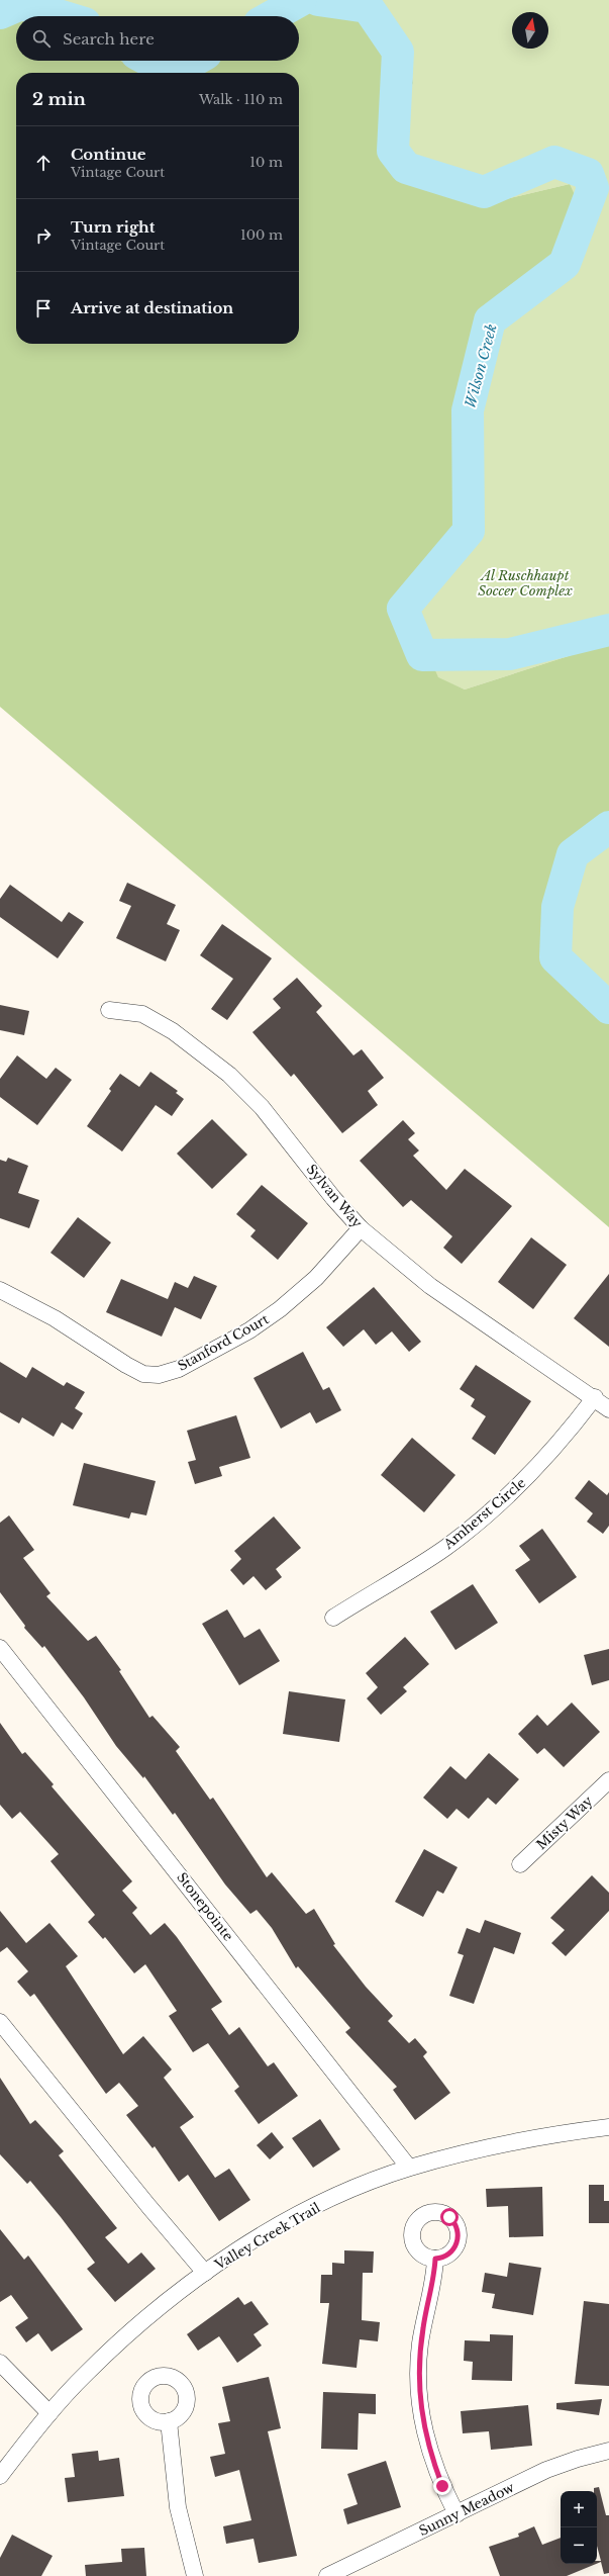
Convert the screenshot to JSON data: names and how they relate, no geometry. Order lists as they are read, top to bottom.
{
  "streets": {
    "street": [
      "Sylvan Way",
      "Stanford Court",
      "Amherst Circle",
      "Misty Way",
      "Stonepointe",
      "Valley Creek Trail",
      "Sunny Meadow"
    ]
  },
  "crossings": [
    ["Sylvan Way", "Stanford Court"],
    ["Sylvan Way", "Amherst Circle"],
    ["Stonepointe", "Valley Creek Trail"]
  ],
  "water": ["Wilson Creek"],
  "parks": ["Al Ruschhaupt Soccer Complex"],
  "north": "top",
  "page": {
    "search": "Search here",
    "heading": ["2 min", "Walk · 110 m"],
    "list": [
      ["Continue", "Vintage Court", "10 m"],
      ["Turn right", "Vintage Court", "100 m"],
      "Arrive at destination"
    ],
    "map_buttons": ["+", "−"]
  }
}
